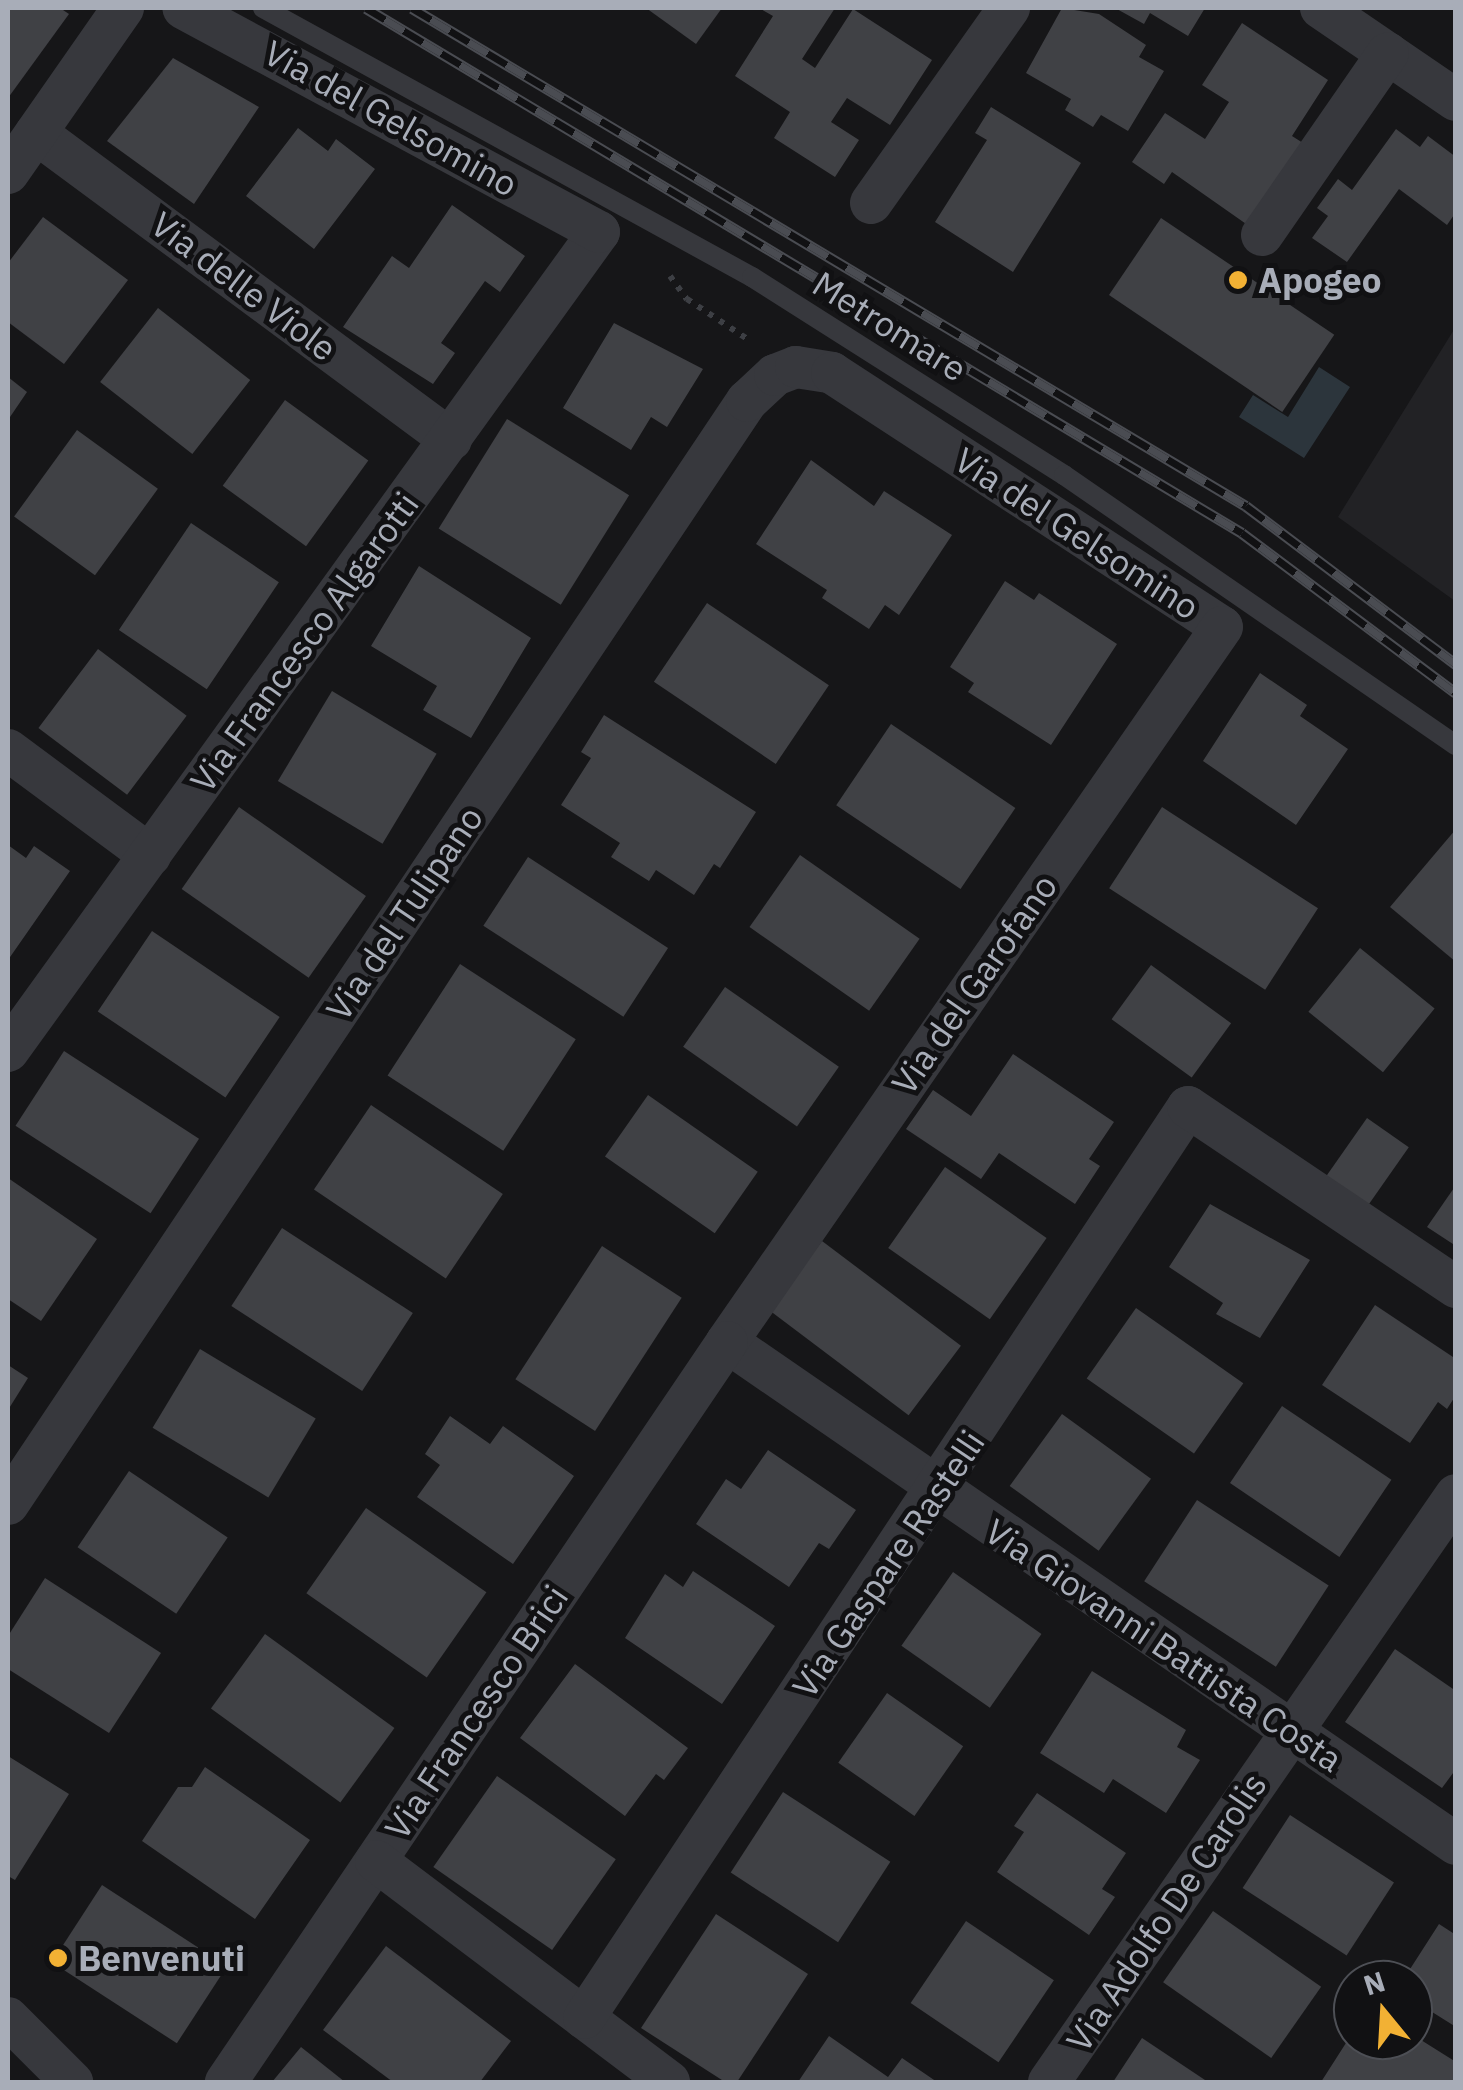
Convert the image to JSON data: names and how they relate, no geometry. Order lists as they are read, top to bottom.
{
  "streets": {
    "street": [
      "Via del Gelsomino",
      "Via delle Viole",
      "Via Francesco Algarotti",
      "Via del Tulipano",
      "Via del Garofano",
      "Via Gaspare Rastelli",
      "Via Giovanni Battista Costa",
      "Via Francesco Brici",
      "Via Adolfo De Carolis"
    ],
    "lane": ["Metromare"]
  },
  "crossings": [
    ["Via del Gelsomino", "Via Francesco Algarotti"],
    ["Via del Gelsomino", "Via del Tulipano"],
    ["Via del Gelsomino", "Via del Garofano"],
    ["Via delle Viole", "Via Francesco Algarotti"],
    ["Via del Garofano", "Via Giovanni Battista Costa"],
    ["Via del Garofano", "Via Francesco Brici"],
    ["Via Gaspare Rastelli", "Via Giovanni Battista Costa"],
    ["Via Giovanni Battista Costa", "Via Francesco Brici"],
    ["Via Giovanni Battista Costa", "Via Adolfo De Carolis"]
  ],
  "places": ["Apogeo", "Benvenuti"],
  "north": "top"
}
